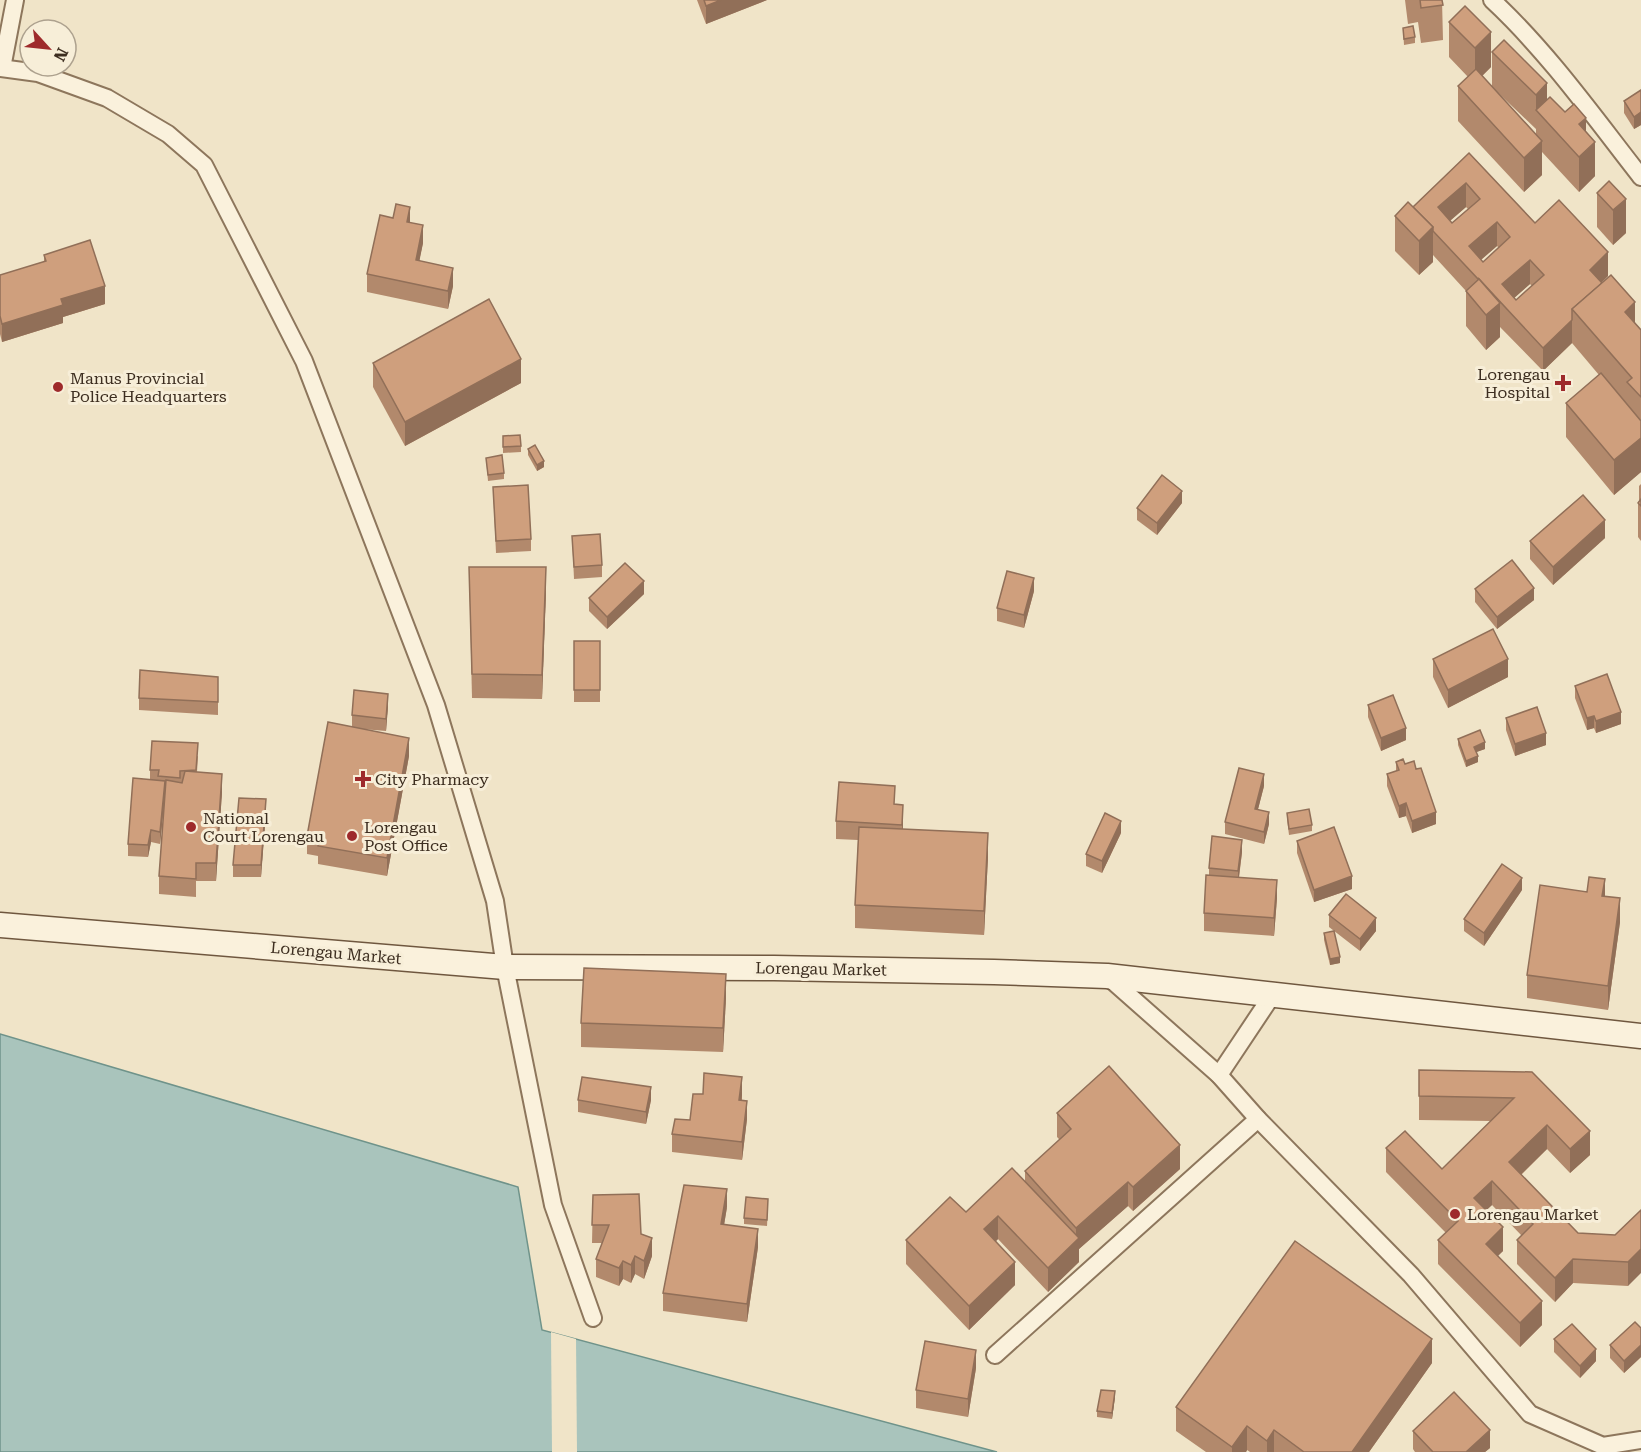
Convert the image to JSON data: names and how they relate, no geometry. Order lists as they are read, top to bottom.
{
  "streets": {
    "main road": ["Lorengau Market"]
  },
  "places": {
    "health": ["Lorengau Hospital", "City Pharmacy"],
    "other": [
      "Manus Provincial Police Headquarters",
      "National Court Lorengau",
      "Lorengau Post Office",
      "Lorengau Market"
    ]
  },
  "north": "bottom right"
}
